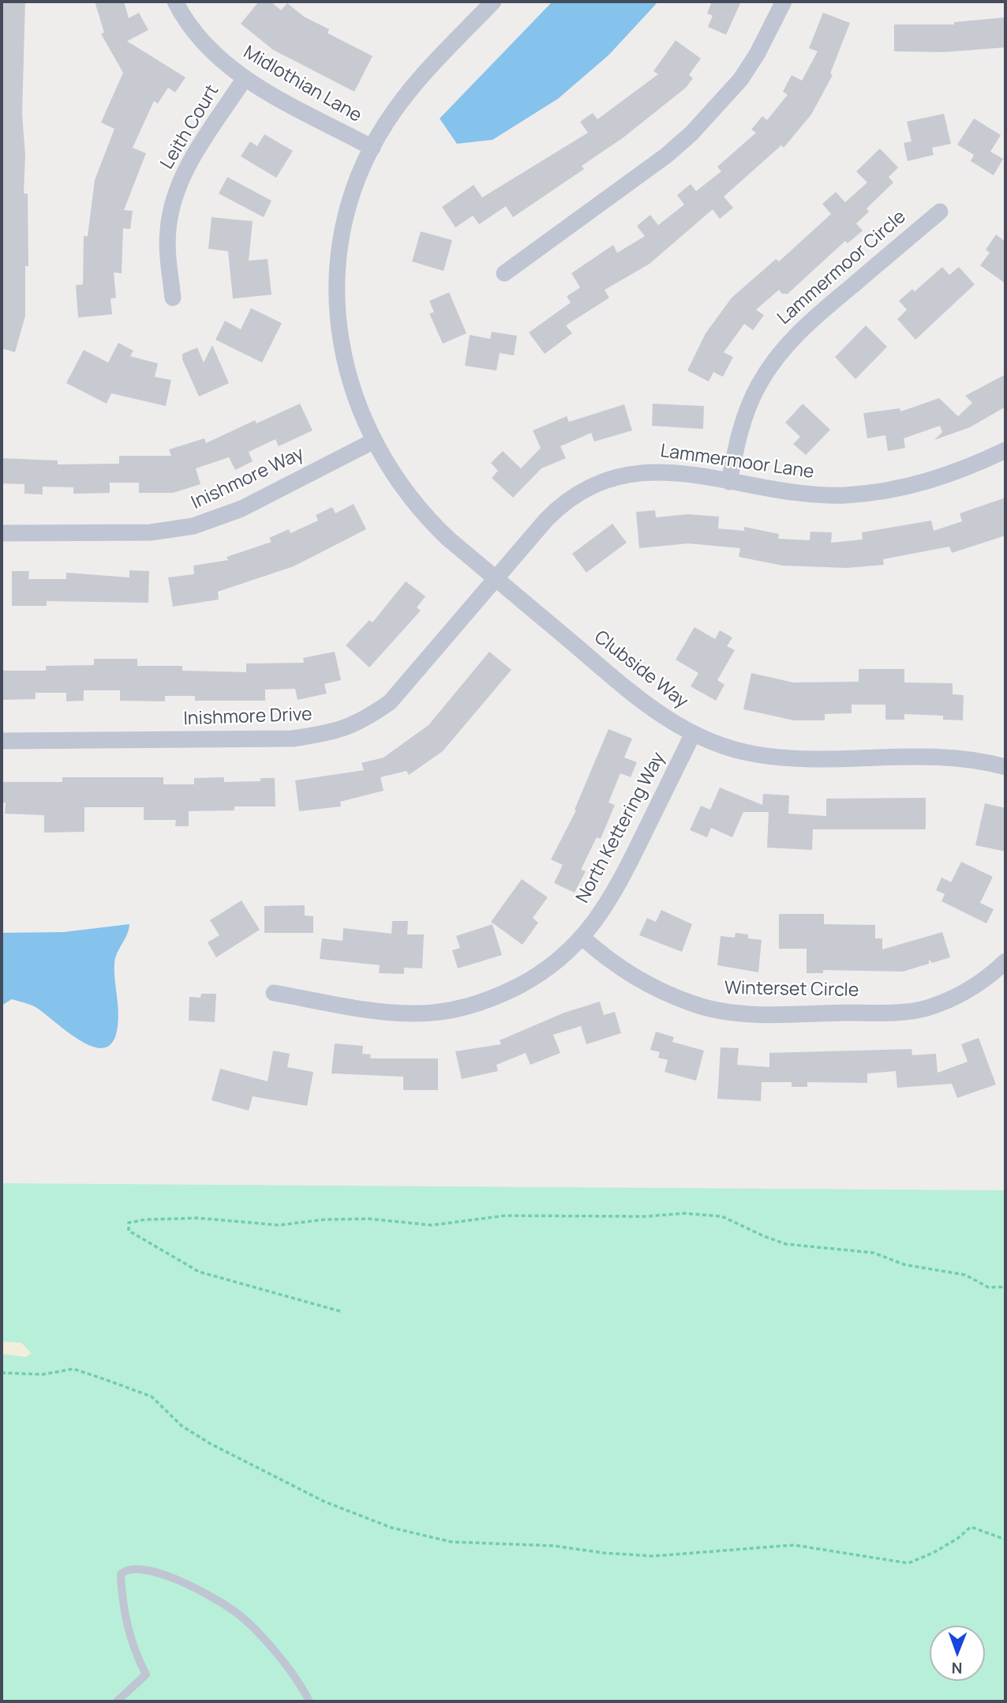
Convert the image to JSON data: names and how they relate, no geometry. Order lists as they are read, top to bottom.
{
  "streets": {
    "street": [
      "Midlothian Lane",
      "Leith Court",
      "Lammermoor Circle",
      "Lammermoor Lane",
      "Inishmore Way",
      "Clubside Way",
      "Inishmore Drive",
      "North Kettering Way",
      "Winterset Circle"
    ]
  },
  "crossings": [
    ["Midlothian Lane", "Leith Court"],
    ["Midlothian Lane", "Clubside Way"],
    ["Lammermoor Circle", "Lammermoor Lane"],
    ["Lammermoor Lane", "Clubside Way"],
    ["Lammermoor Lane", "Inishmore Drive"],
    ["Inishmore Way", "Clubside Way"],
    ["Clubside Way", "Inishmore Drive"],
    ["Clubside Way", "North Kettering Way"],
    ["North Kettering Way", "Winterset Circle"]
  ],
  "north": "bottom"
}
